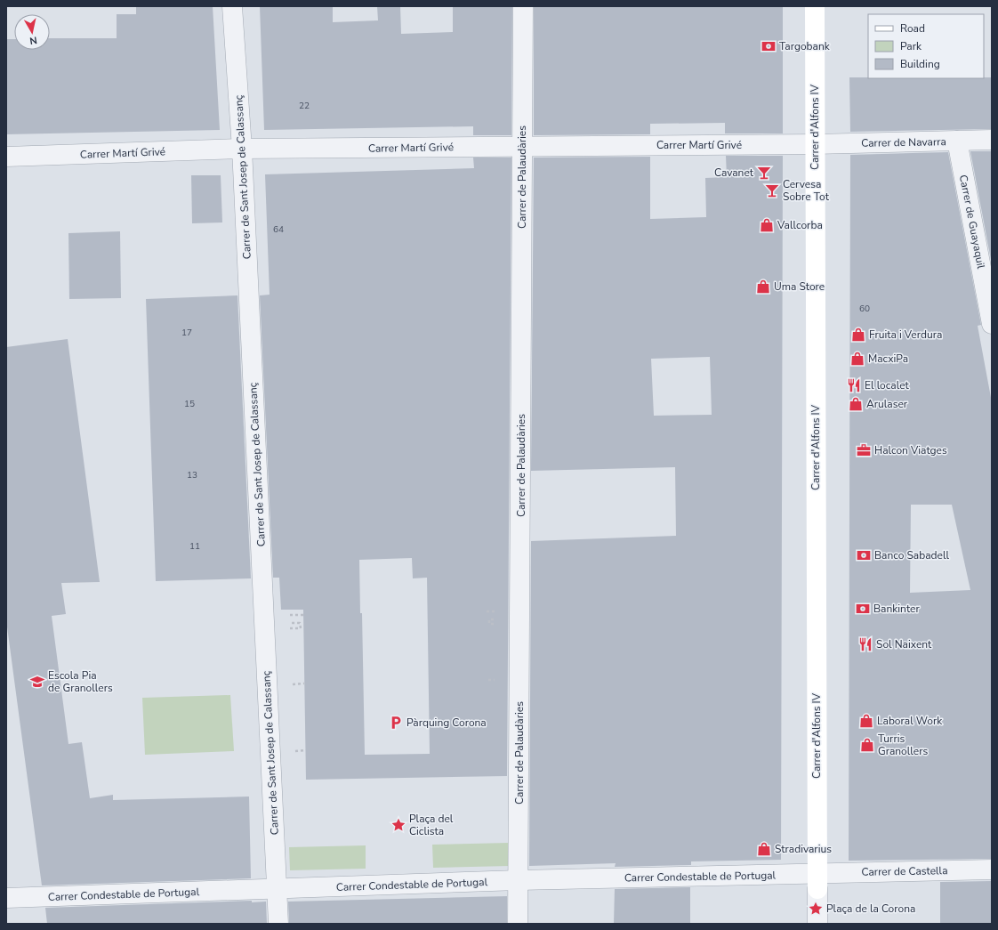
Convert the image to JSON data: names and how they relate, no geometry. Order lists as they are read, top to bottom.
{
  "streets": {
    "street": [
      "Carrer d'Alfons IV",
      "Carrer de Navarra",
      "Carrer Martí Grivé",
      "Carrer de Sant Josep de Calassanç",
      "Carrer de Palaudàries",
      "Carrer de Guayaquil",
      "Carrer de Castella",
      "Carrer Condestable de Portugal"
    ]
  },
  "crossings": [
    ["Carrer d'Alfons IV", "Carrer de Navarra"],
    ["Carrer d'Alfons IV", "Carrer Martí Grivé"],
    ["Carrer d'Alfons IV", "Carrer de Castella"],
    ["Carrer d'Alfons IV", "Carrer Condestable de Portugal"],
    ["Carrer de Navarra", "Carrer Martí Grivé"],
    ["Carrer de Navarra", "Carrer de Guayaquil"],
    ["Carrer Martí Grivé", "Carrer de Sant Josep de Calassanç"],
    ["Carrer Martí Grivé", "Carrer de Palaudàries"],
    ["Carrer de Sant Josep de Calassanç", "Carrer Condestable de Portugal"],
    ["Carrer de Palaudàries", "Carrer Condestable de Portugal"],
    ["Carrer de Castella", "Carrer Condestable de Portugal"]
  ],
  "places": {
    "bank": ["Targobank", "Banco Sabadell", "Bankinter"],
    "bar": ["Cavanet", "Cervesa Sobre Tot"],
    "shop": [
      "Vallcorba",
      "Uma Store",
      "Fruita i Verdura",
      "MacxiPa",
      "Arulaser",
      "Laboral Work",
      "Turris Granollers",
      "Stradivarius"
    ],
    "restaurant": ["El localet", "Sol Naixent"],
    "office": ["Halcon Viatges"],
    "school or university": ["Escola Pia de Granollers"],
    "parking": ["Pàrquing Corona"],
    "place": ["Plaça del Ciclista", "Plaça de la Corona"]
  },
  "house_numbers": [
    "22",
    "64",
    "60",
    "17",
    "15",
    "13",
    "11"
  ],
  "legend": ["Road", "Park", "Building"],
  "north": "bottom"
}
